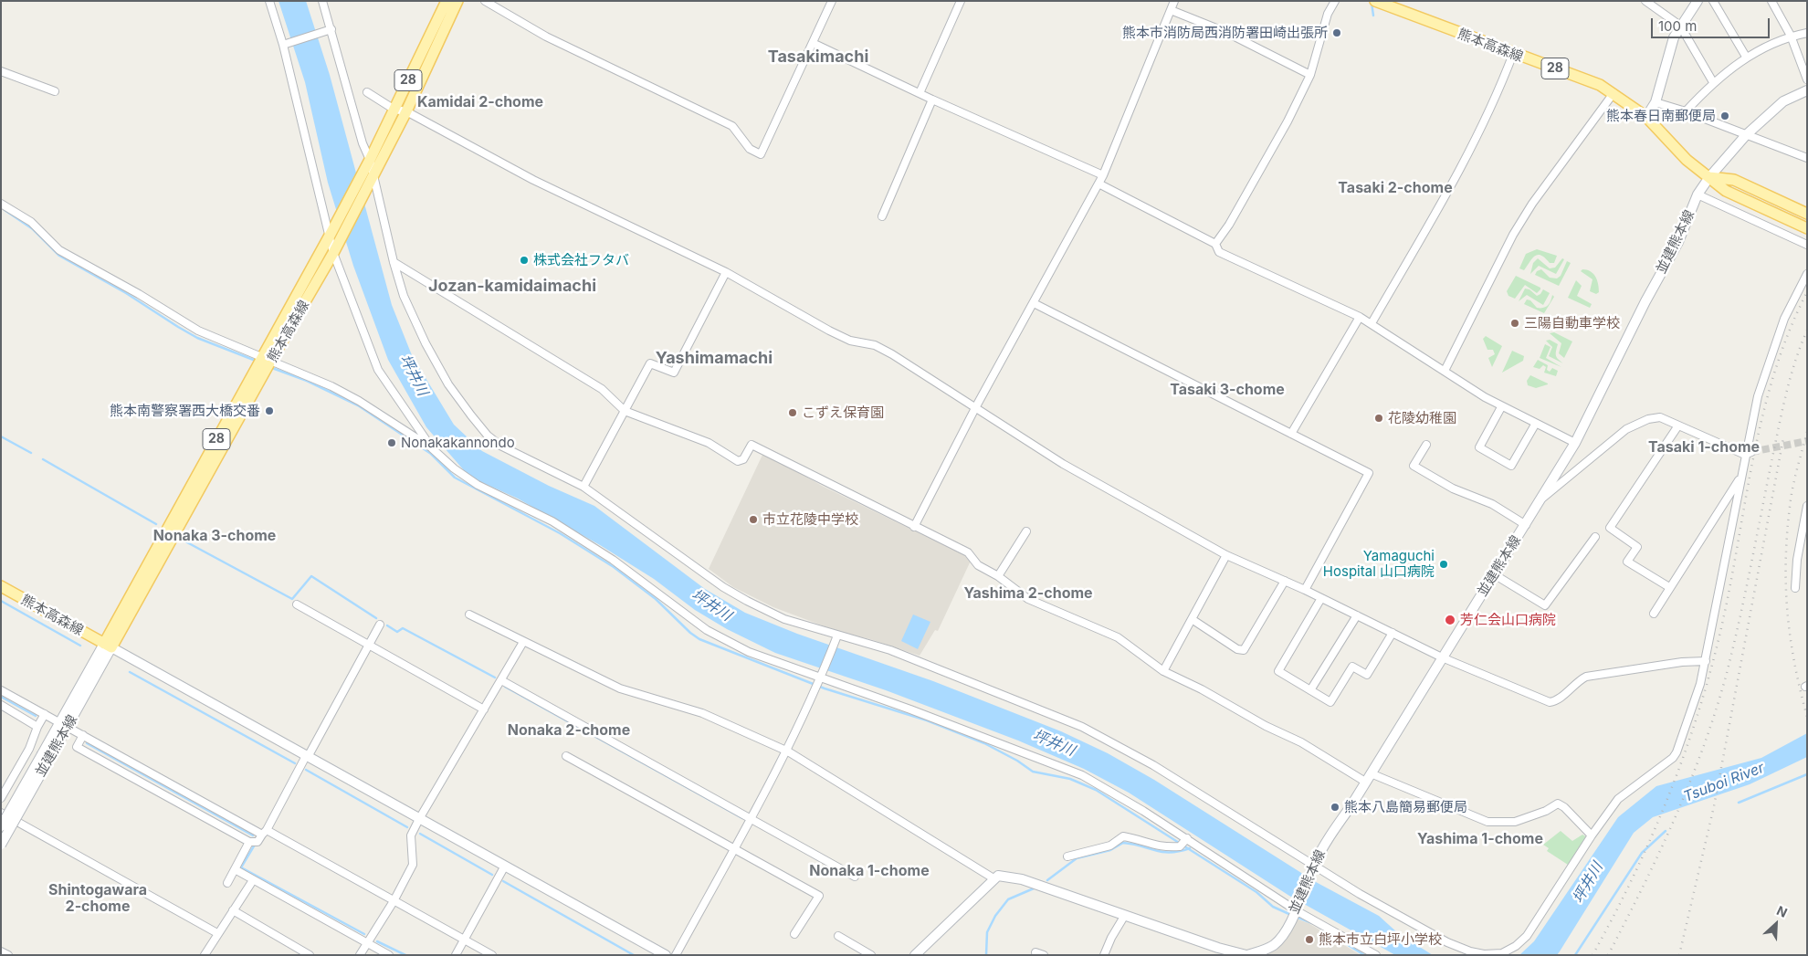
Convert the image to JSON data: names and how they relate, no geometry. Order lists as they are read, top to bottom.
{
  "streets": {
    "main road": ["熊本高森線", "28", "並建熊本線"]
  },
  "crossings": [
    ["熊本高森線", "並建熊本線"]
  ],
  "districts": [
    "Tasakimachi",
    "Kamidai 2-chome",
    "Tasaki 2-chome",
    "Jozan-kamidaimachi",
    "Yashimamachi",
    "Tasaki 3-chome",
    "Tasaki 1-chome",
    "Nonaka 3-chome",
    "Yashima 2-chome",
    "Nonaka 2-chome",
    "Yashima 1-chome",
    "Nonaka 1-chome",
    "Shintogawara 2-chome"
  ],
  "water": ["坪井川", "Tsuboi River"],
  "places": [
    "熊本市消防局西消防署田崎出張所",
    "熊本春日南郵便局",
    "株式会社フタバ",
    "三陽自動車学校",
    "熊本南警察署西大橋交番",
    "こずえ保育園",
    "花陵幼稚園",
    "Nonakakannondo",
    "市立花陵中学校",
    "Yamaguchi Hospital 山口病院",
    "芳仁会山口病院",
    "熊本八島簡易郵便局",
    "熊本市立白坪小学校"
  ],
  "scale_bar": "100 m",
  "north": "top right"
}
